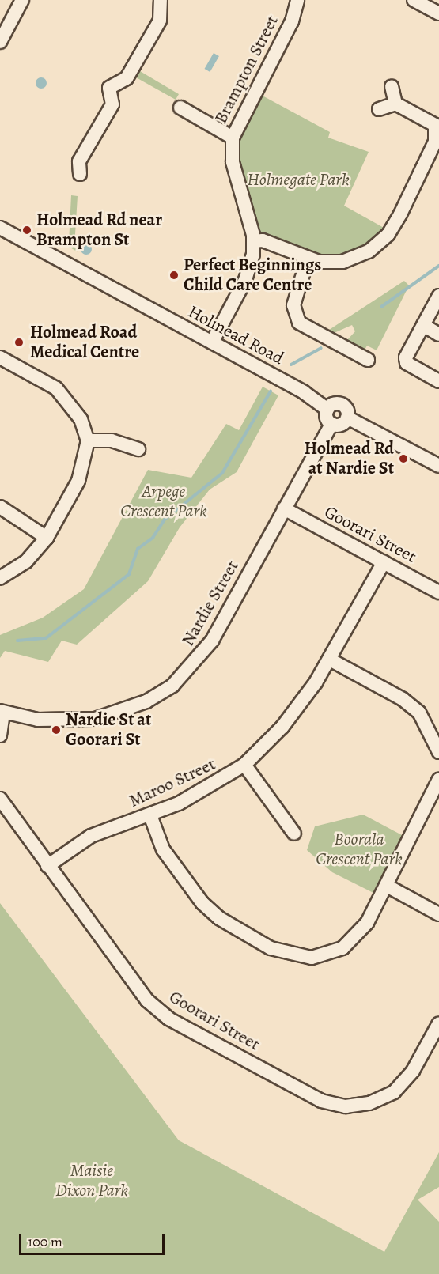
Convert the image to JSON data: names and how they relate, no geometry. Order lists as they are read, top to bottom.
{
  "streets": {
    "street": [
      "Brampton Street",
      "Holmead Road",
      "Goorari Street",
      "Nardie Street",
      "Maroo Street"
    ]
  },
  "crossings": [
    ["Brampton Street", "Holmead Road"],
    ["Holmead Road", "Nardie Street"],
    ["Goorari Street", "Nardie Street"],
    ["Goorari Street", "Maroo Street"]
  ],
  "parks": [
    "Holmegate Park",
    "Arpege Crescent Park",
    "Boorala Crescent Park",
    "Maisie Dixon Park"
  ],
  "places": [
    "Holmead Rd near Brampton St",
    "Perfect Beginnings Child Care Centre",
    "Holmead Road Medical Centre",
    "Holmead Rd at Nardie St",
    "Nardie St at Goorari St"
  ],
  "scale_bar": "100 m"
}
